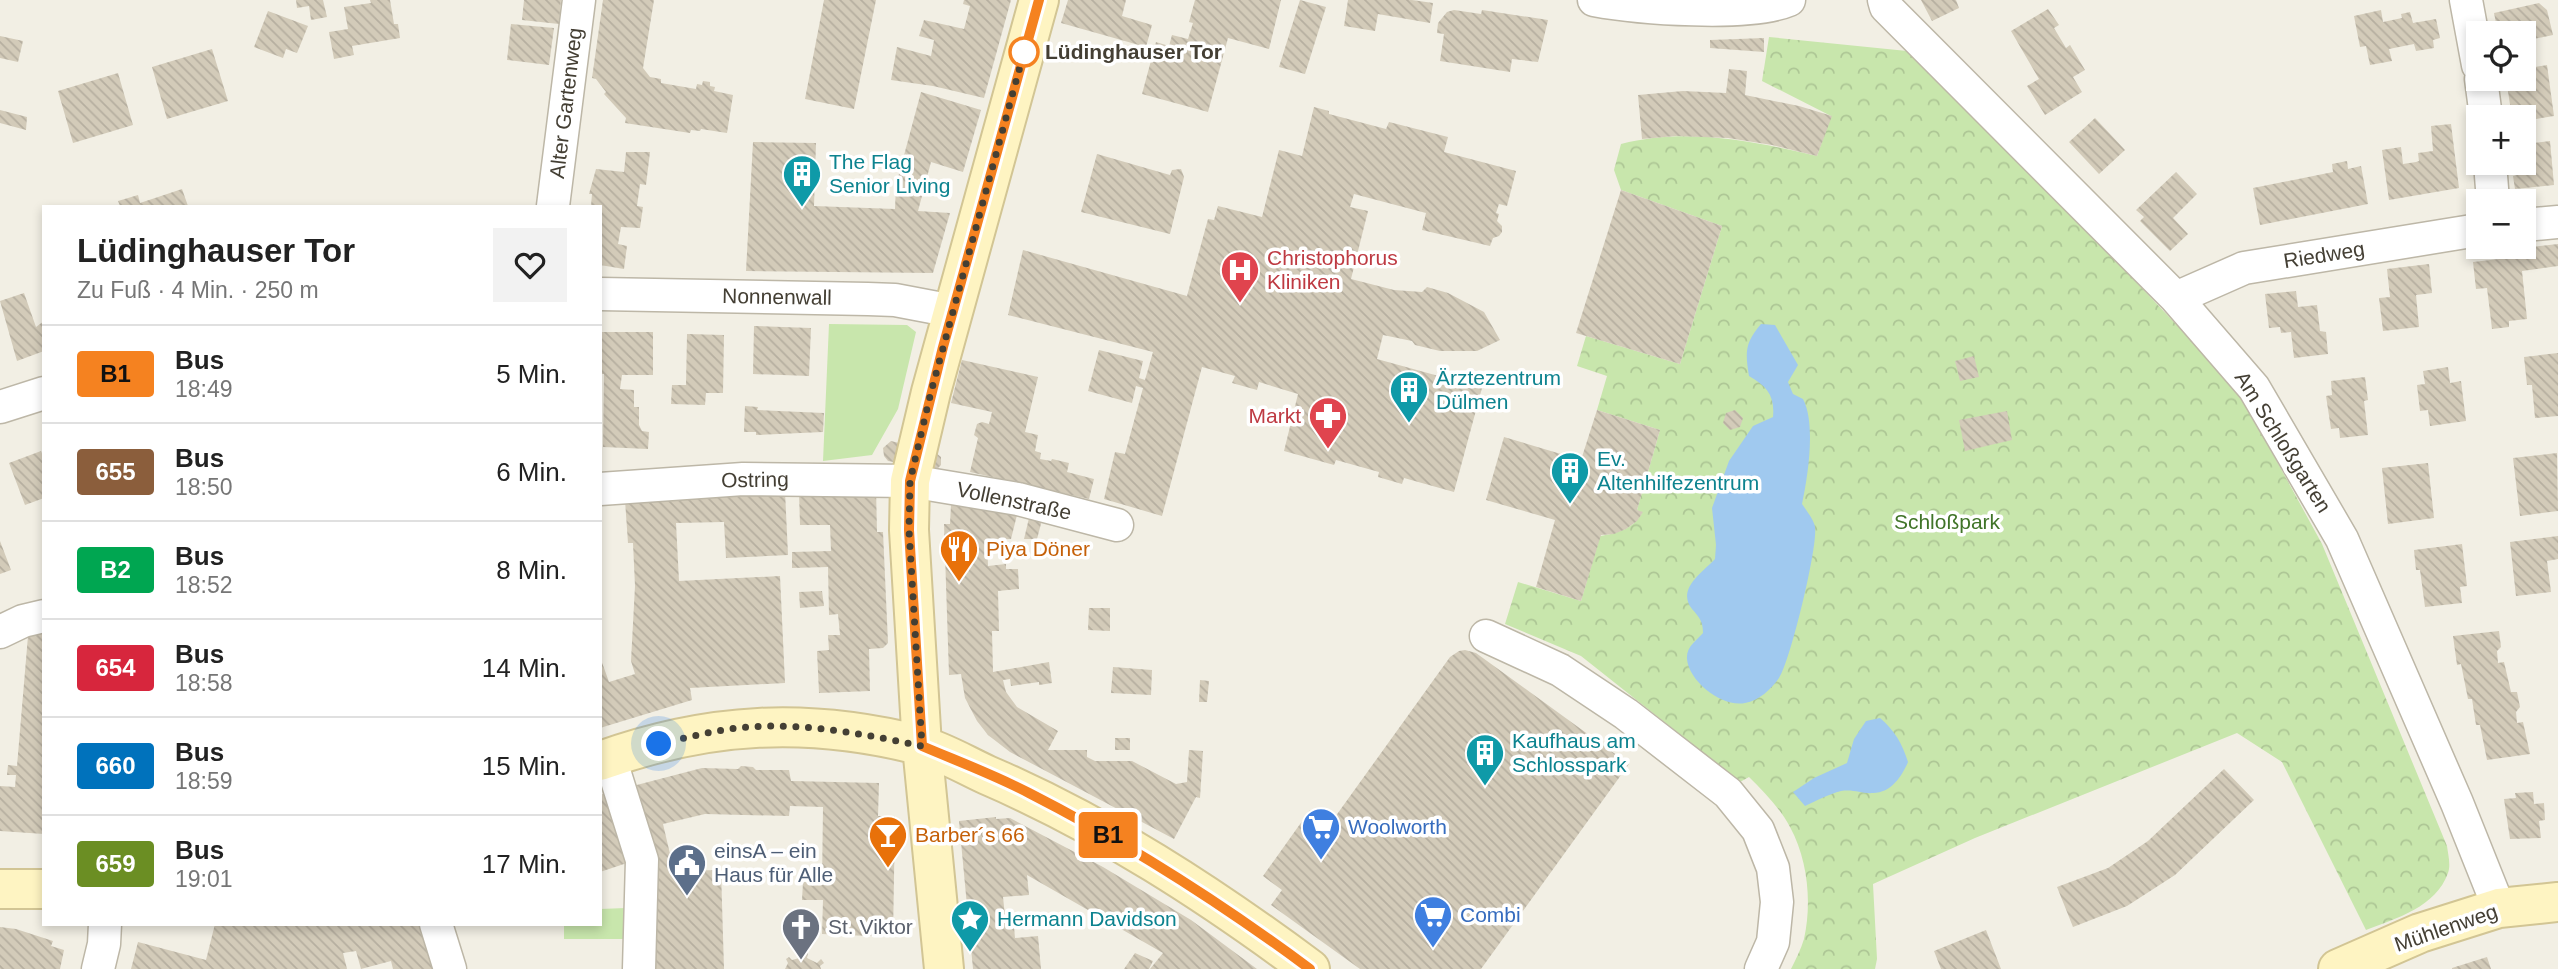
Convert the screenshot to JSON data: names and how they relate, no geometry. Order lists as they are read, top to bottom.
{
  "streets": {
    "street": [
      "Alter Gartenweg",
      "Riedweg",
      "Nonnenwall",
      "Am Schloßgarten",
      "Ostring",
      "Vollenstraße",
      "Mühlenweg"
    ]
  },
  "crossings": [
    ["Riedweg", "Am Schloßgarten"],
    ["Am Schloßgarten", "Mühlenweg"],
    ["Ostring", "Vollenstraße"]
  ],
  "parks": ["Schloßpark"],
  "places": {
    "other": ["Lüdinghauser Tor"],
    "building": [
      "The Flag Senior Living",
      "Ärztezentrum Dülmen",
      "Ev. Altenhilfezentrum",
      "Kaufhaus am Schlosspark"
    ],
    "hospital": ["Christophorus Kliniken"],
    "pharmacy": ["Markt"],
    "restaurant": ["Piya Döner"],
    "supermarket": ["Woolworth", "Combi"],
    "bar": ["Barber´s 66"],
    "public building": ["einsA – ein Haus für Alle"],
    "place": ["Hermann Davidson"],
    "church": ["St. Viktor"]
  },
  "lines": ["bus line B1"],
  "page": {
    "on_map": "B1",
    "map_buttons": ["+", "−"],
    "heading": ["Lüdinghauser Tor", "Zu Fuß · 4 Min. · 250 m"],
    "list": [
      {
        "mark": "B1",
        "name": "Bus",
        "note": "18:49",
        "value": "5 Min."
      },
      {
        "mark": "655",
        "name": "Bus",
        "note": "18:50",
        "value": "6 Min."
      },
      {
        "mark": "B2",
        "name": "Bus",
        "note": "18:52",
        "value": "8 Min."
      },
      {
        "mark": "654",
        "name": "Bus",
        "note": "18:58",
        "value": "14 Min."
      },
      {
        "mark": "660",
        "name": "Bus",
        "note": "18:59",
        "value": "15 Min."
      },
      {
        "mark": "659",
        "name": "Bus",
        "note": "19:01",
        "value": "17 Min."
      }
    ]
  }
}
